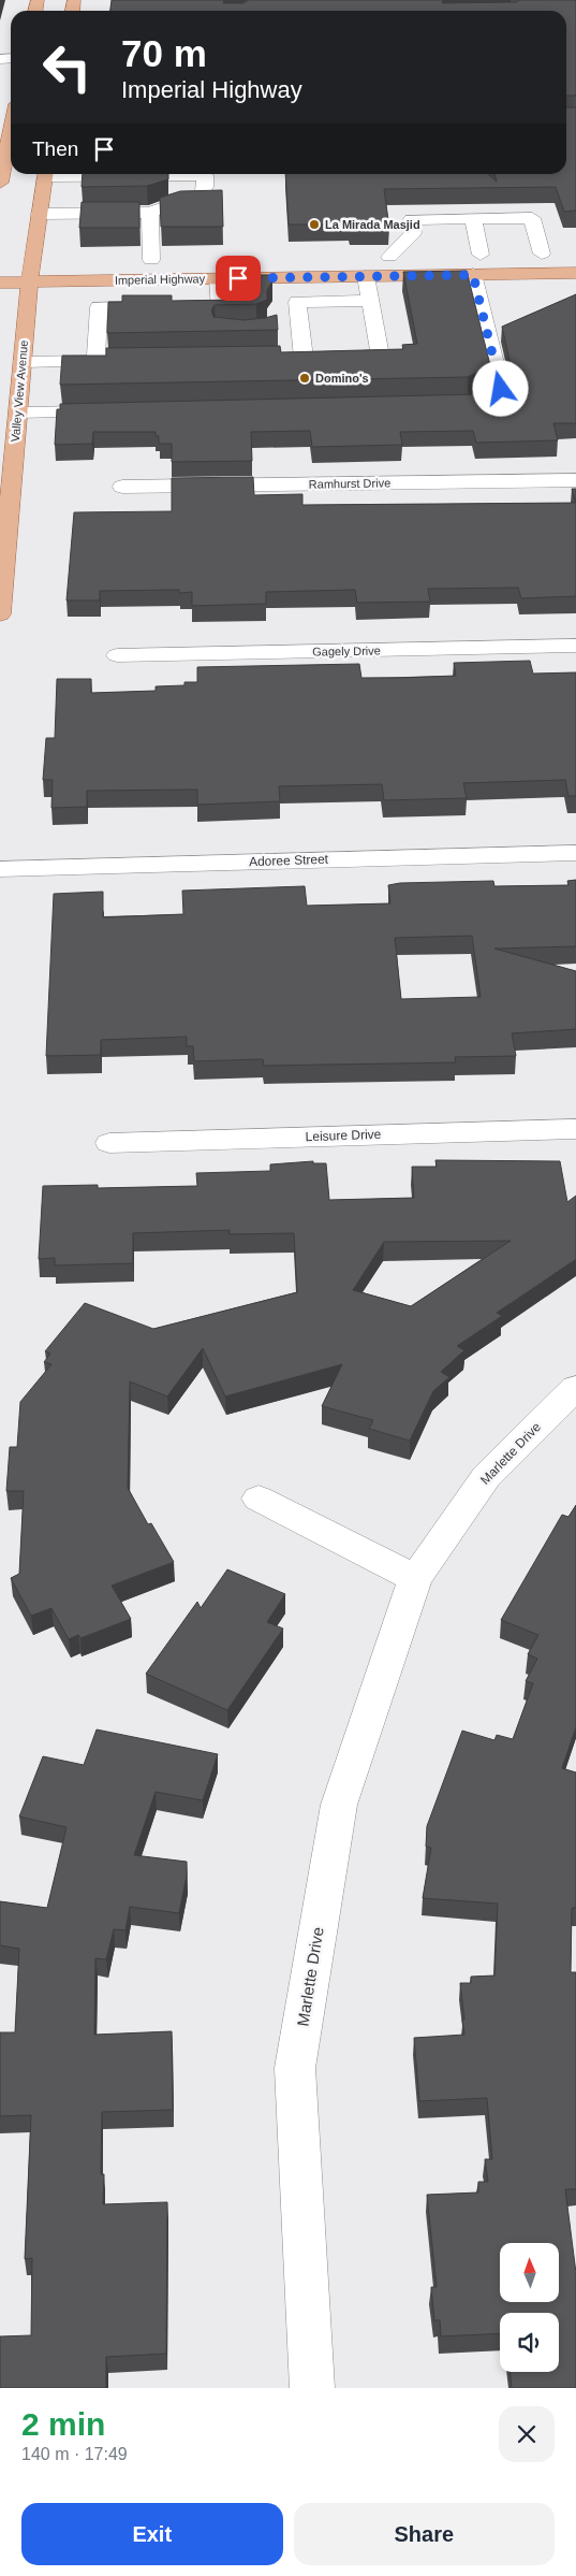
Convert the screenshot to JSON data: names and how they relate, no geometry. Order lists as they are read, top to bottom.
{
  "streets": {
    "main road": ["Imperial Highway", "Valley View Avenue"],
    "street": [
      "Ramhurst Drive",
      "Gagely Drive",
      "Adoree Street",
      "Leisure Drive",
      "Marlette Drive"
    ]
  },
  "crossings": [
    ["Imperial Highway", "Valley View Avenue"]
  ],
  "places": ["La Mirada Masjid", "Domino's"],
  "north": "top",
  "page": {
    "turn": ["70 m", "Imperial Highway"],
    "then": "Then",
    "heading": ["2 min", "140 m · 17:49"],
    "buttons": ["Exit", "Share"]
  }
}
